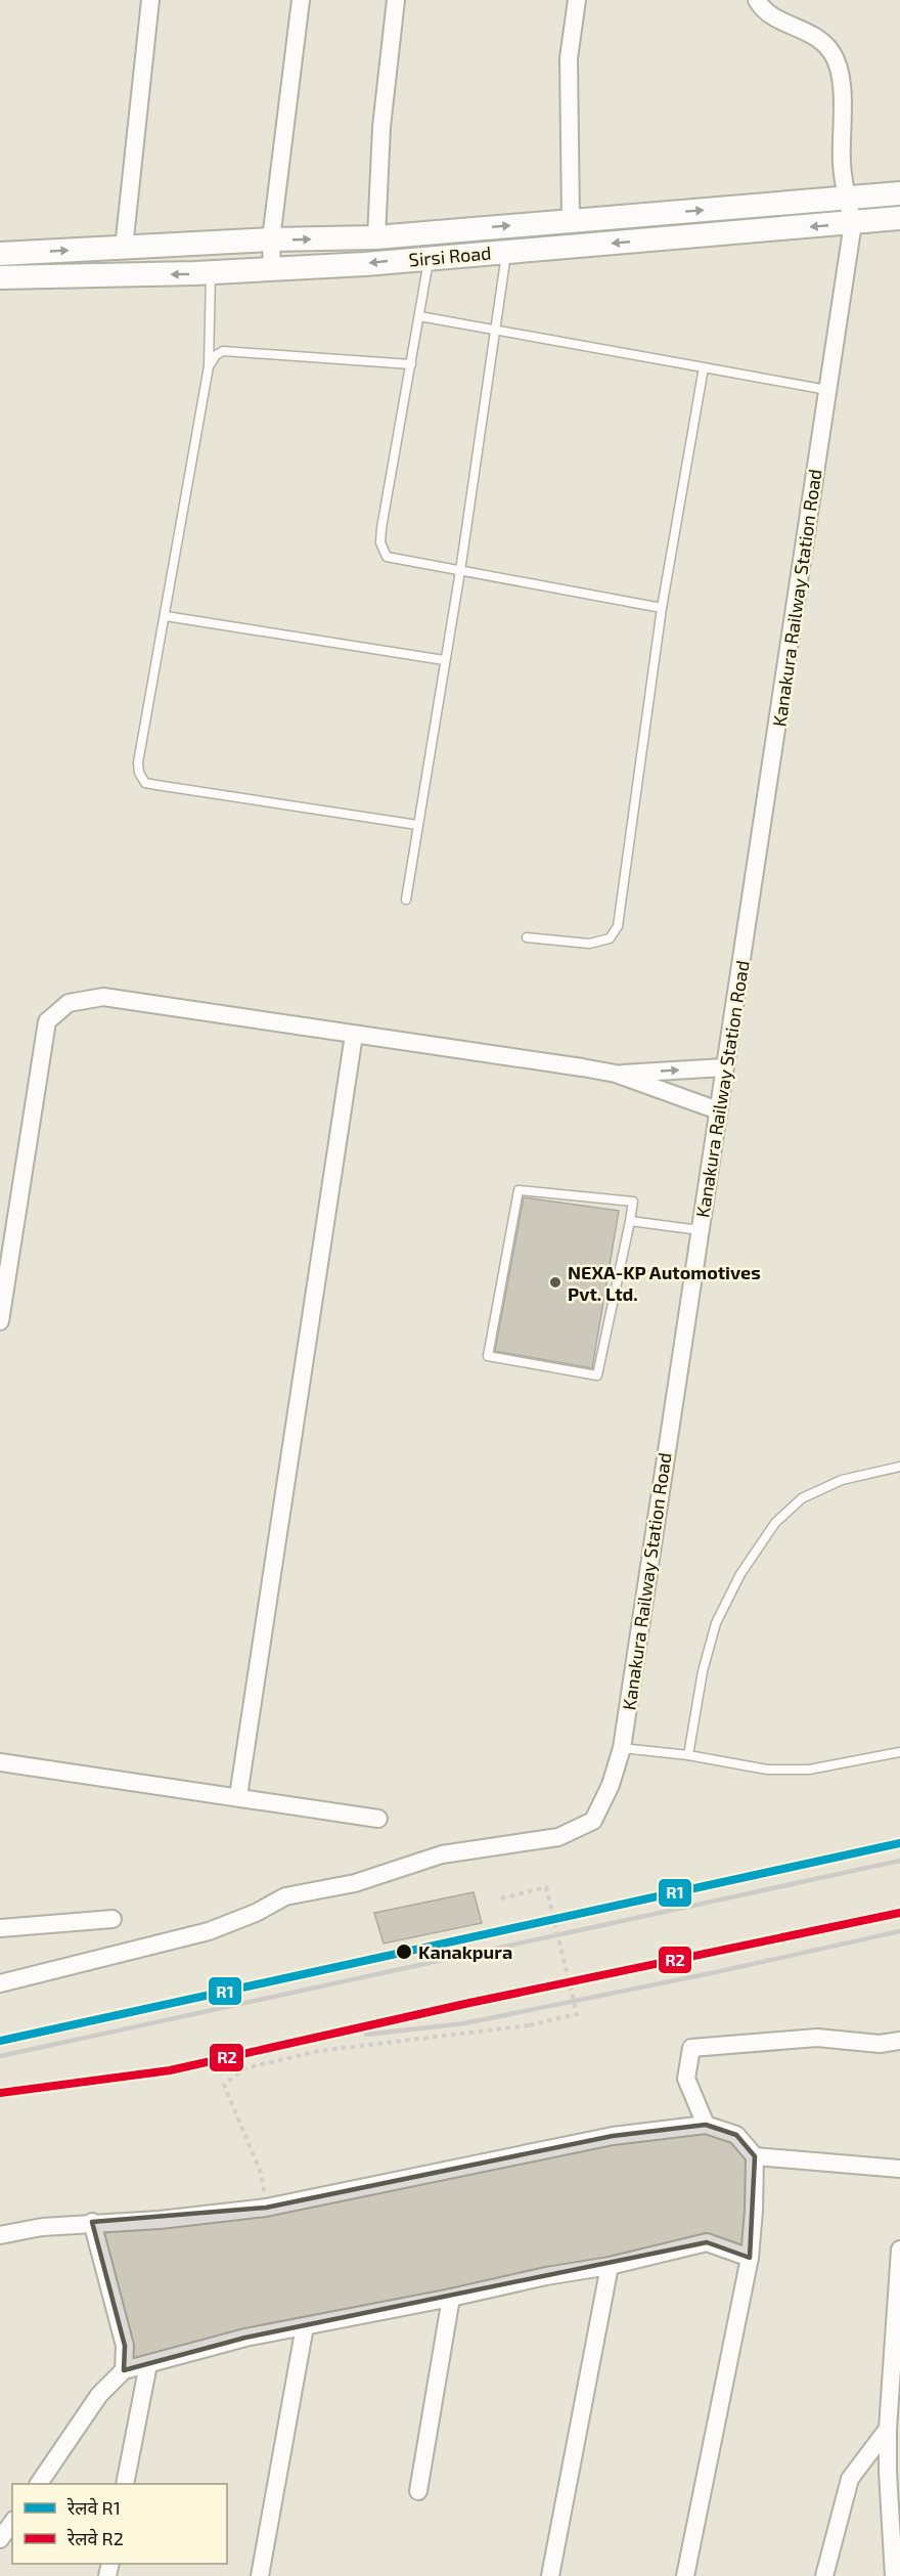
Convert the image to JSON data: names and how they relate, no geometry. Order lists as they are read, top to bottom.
{
  "streets": {
    "main road": ["Sirsi Road"],
    "street": ["Kanakura Railway Station Road"]
  },
  "crossings": [
    ["Sirsi Road", "Kanakura Railway Station Road"]
  ],
  "places": ["NEXA-KP Automotives Pvt. Ltd.", "Kanakpura"],
  "lines": ["rail line R1", "rail line R2"],
  "legend": ["रेलवे R1", "रेलवे R2"]
}
